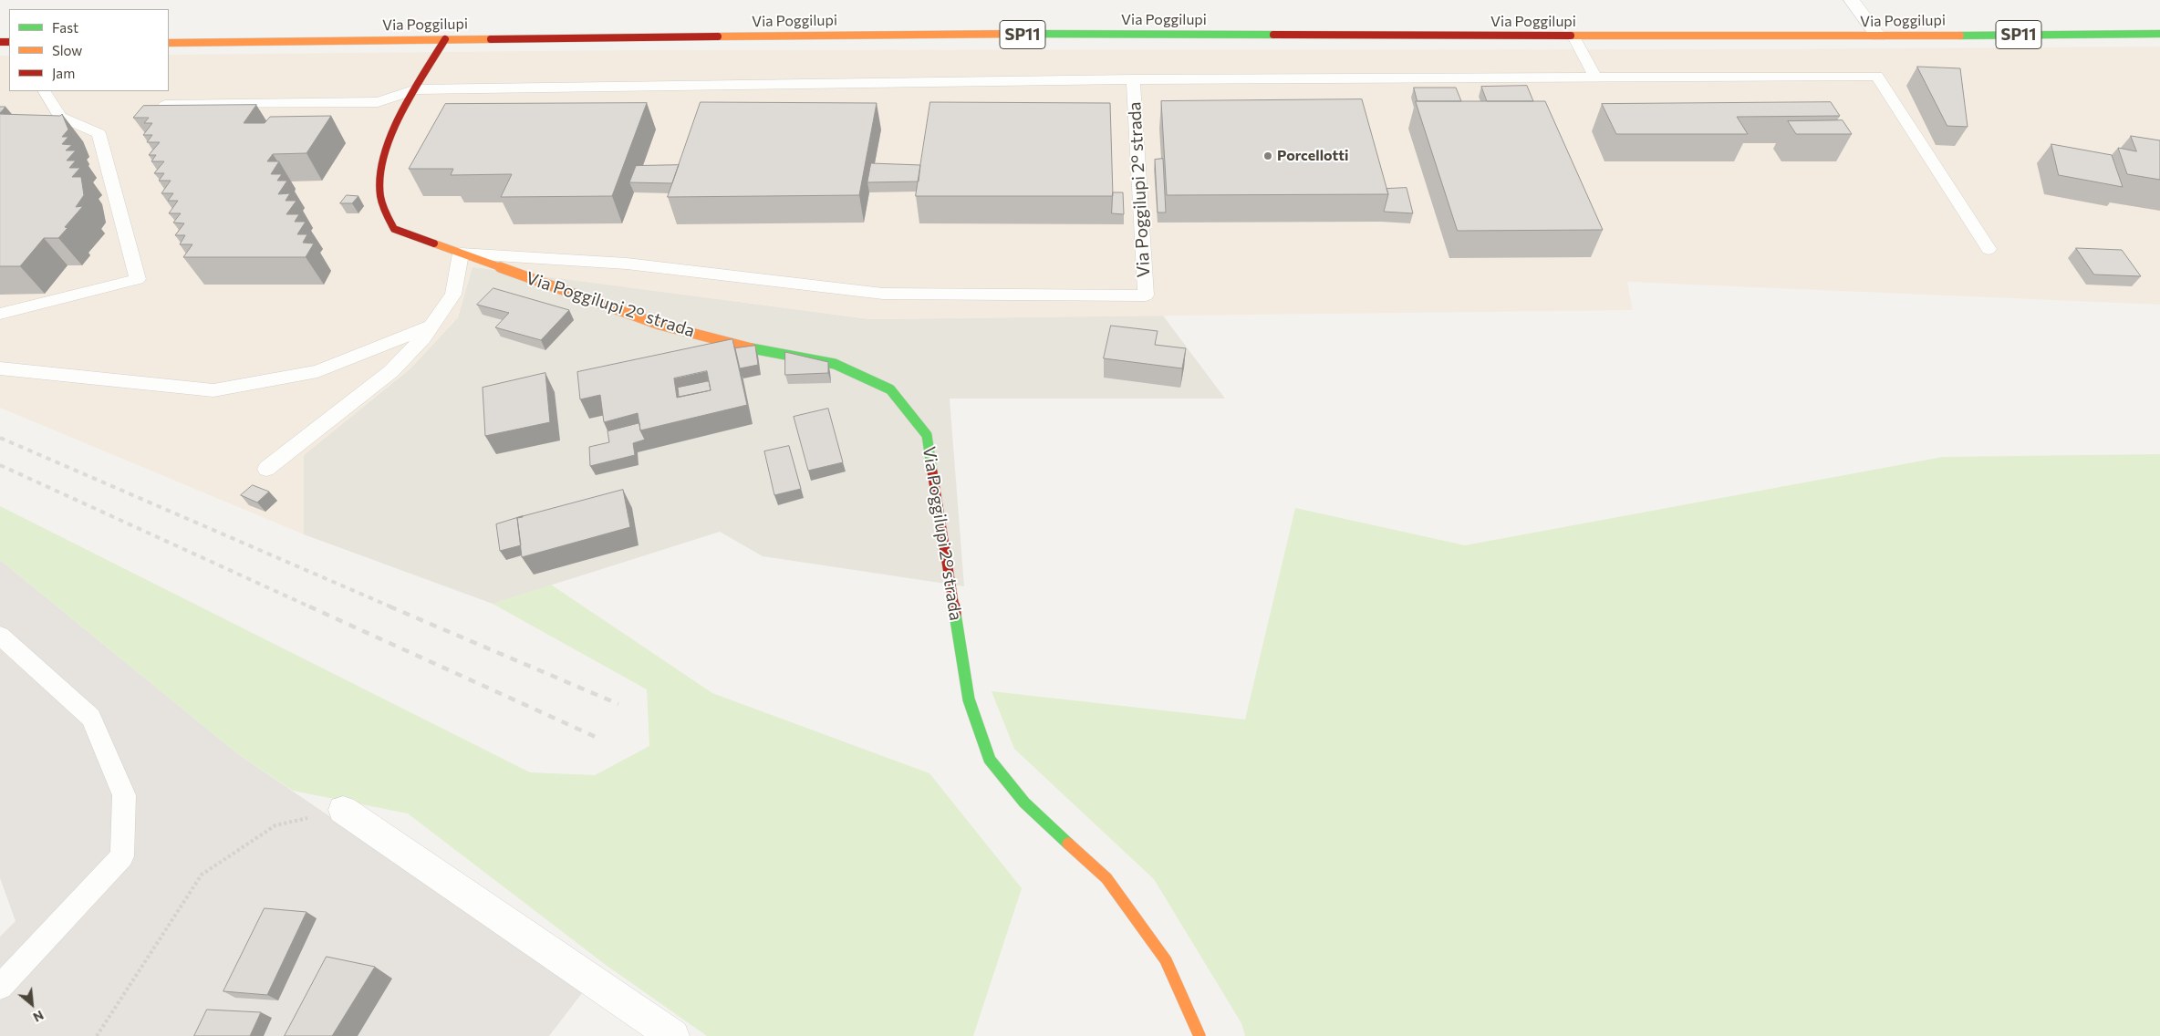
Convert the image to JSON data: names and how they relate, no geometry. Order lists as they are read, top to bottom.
{
  "streets": {
    "main road": ["Via Poggilupi", "SP11", "Via Poggilupi 2° strada"]
  },
  "crossings": [
    ["Via Poggilupi", "Via Poggilupi 2° strada"]
  ],
  "places": ["Porcellotti"],
  "legend": ["Fast", "Slow", "Jam"],
  "north": "bottom right"
}
